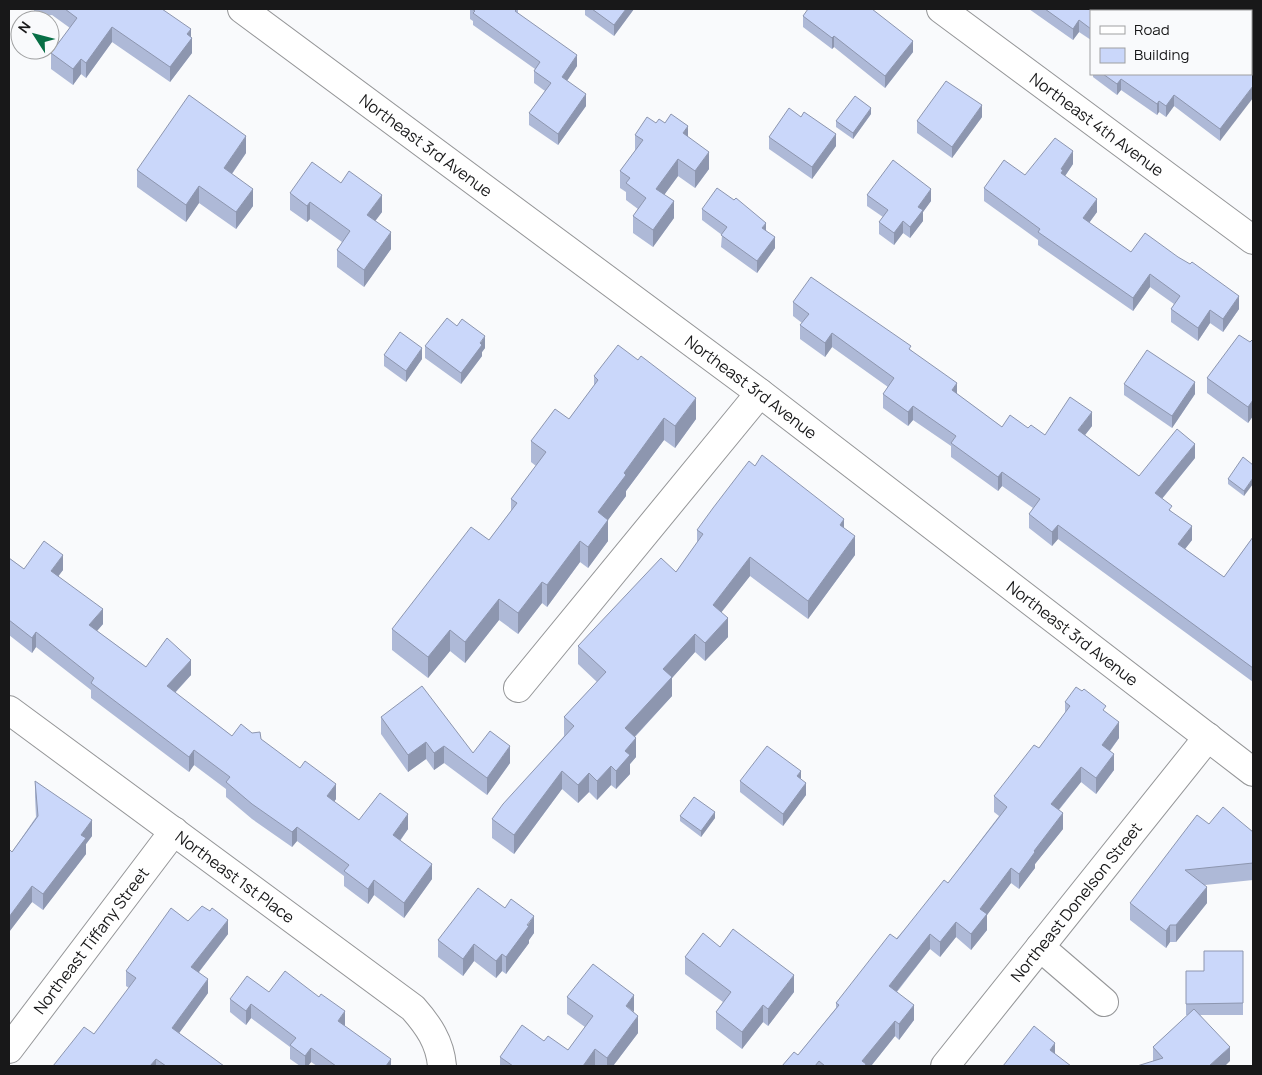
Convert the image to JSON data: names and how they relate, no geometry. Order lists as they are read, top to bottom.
{
  "streets": {
    "street": [
      "Northeast 4th Avenue",
      "Northeast 3rd Avenue",
      "Northeast 1st Place",
      "Northeast Donelson Street",
      "Northeast Tiffany Street"
    ]
  },
  "crossings": [
    ["Northeast 3rd Avenue", "Northeast Donelson Street"],
    ["Northeast 1st Place", "Northeast Tiffany Street"]
  ],
  "legend": ["Road", "Building"],
  "north": "top left"
}
